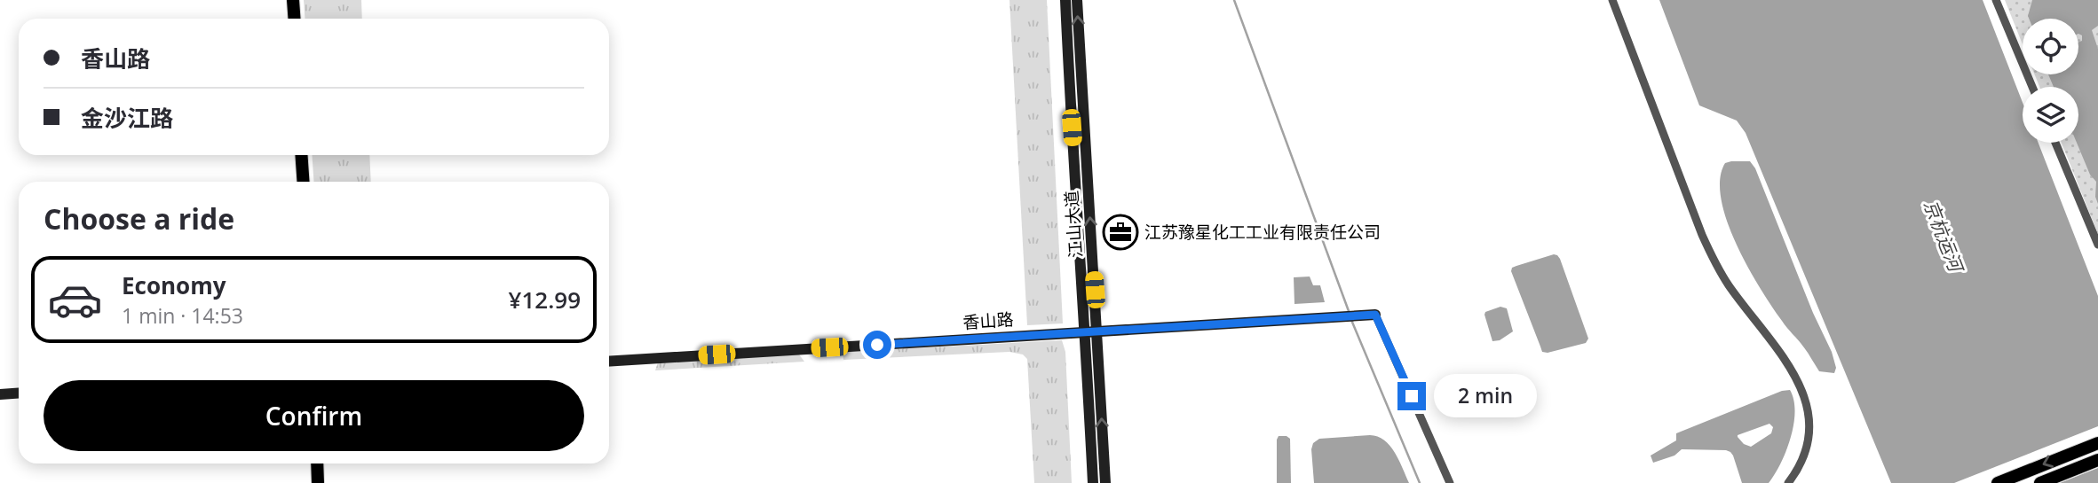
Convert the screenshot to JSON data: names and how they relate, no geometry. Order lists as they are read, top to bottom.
{
  "streets": {
    "street": ["江山大道", "香山路"]
  },
  "crossings": [
    ["江山大道", "香山路"]
  ],
  "water": ["京杭运河"],
  "places": {
    "office": ["江苏豫星化工工业有限责任公司"]
  },
  "page": {
    "banner": ["香山路", "金沙江路"],
    "heading": "Choose a ride",
    "list": [
      {
        "name": "Economy",
        "note": "1 min · 14:53",
        "value": "¥12.99"
      }
    ],
    "buttons": "Confirm",
    "bubble": "2 min"
  }
}
